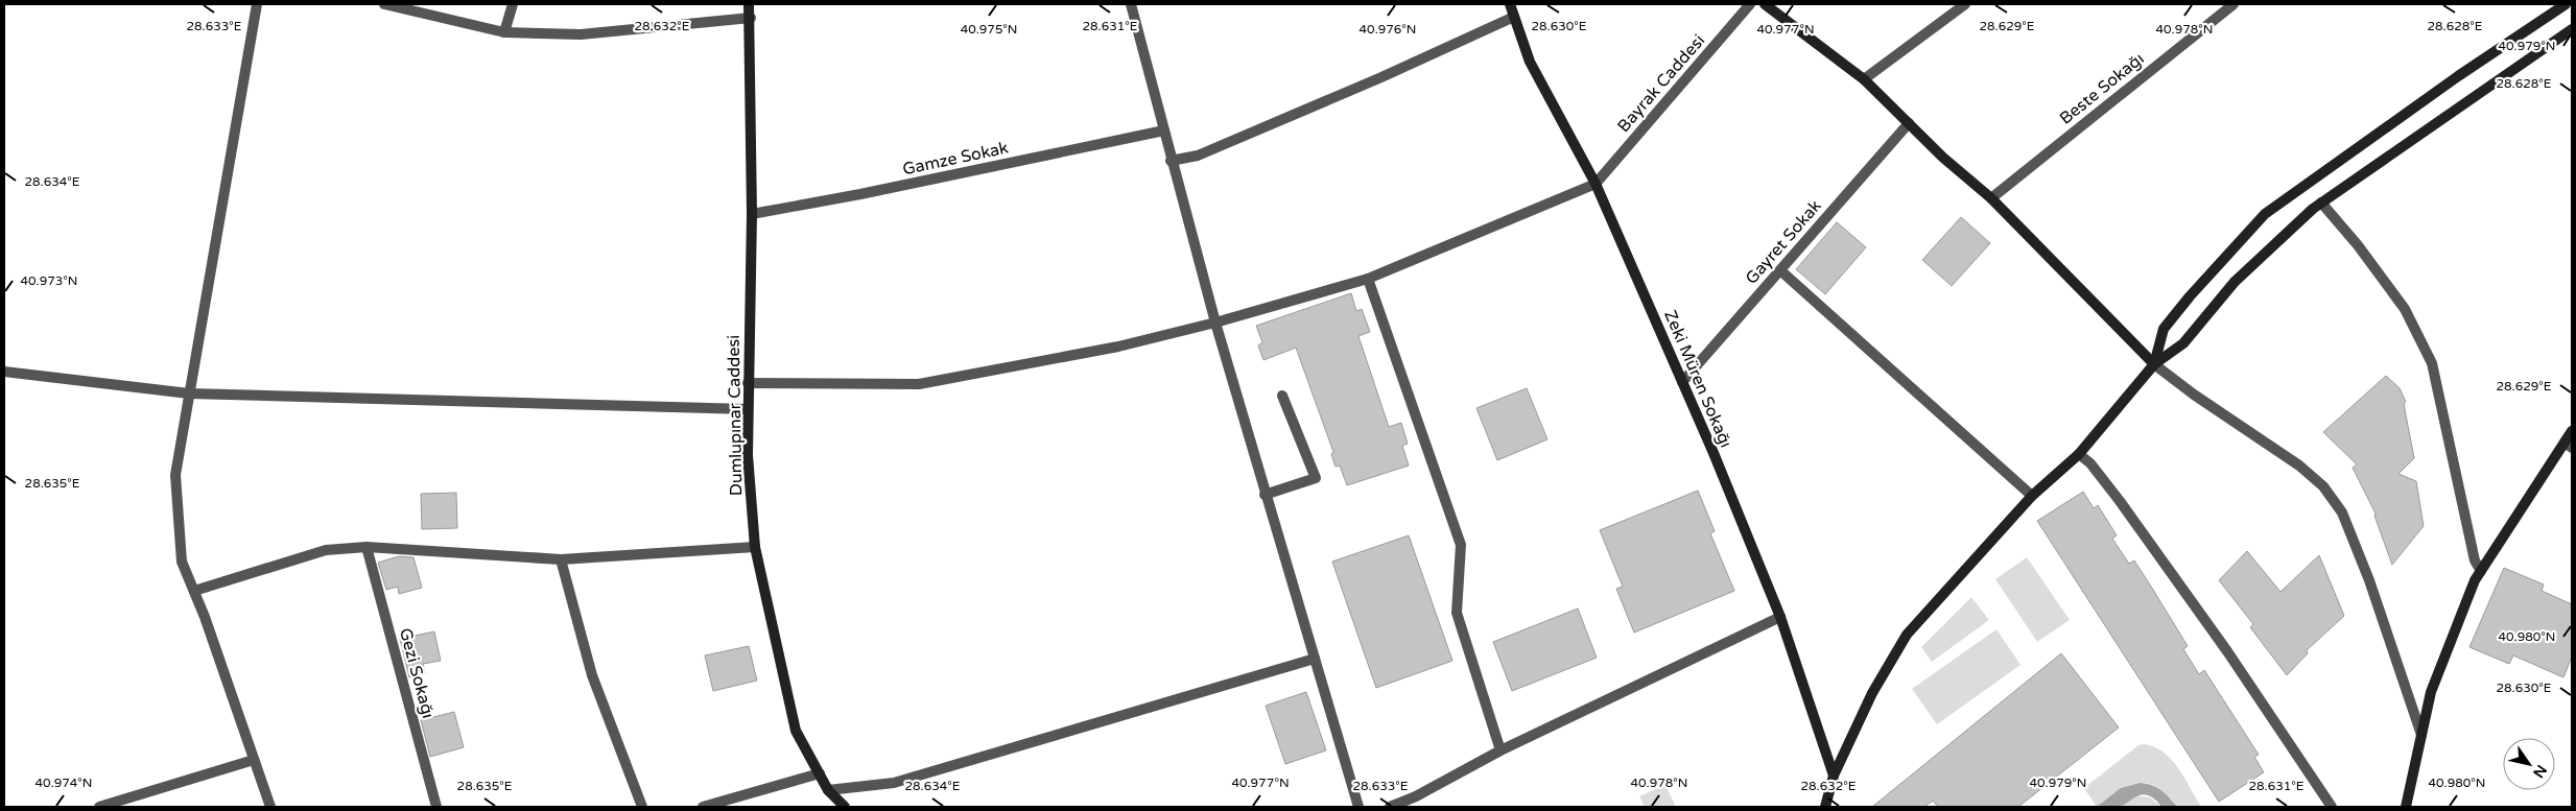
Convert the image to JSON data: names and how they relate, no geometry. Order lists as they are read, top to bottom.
{
  "streets": {
    "street": [
      "Bayrak Caddesi",
      "Beste Sokağı",
      "Gamze Sokak",
      "Gayret Sokak",
      "Zeki Müren Sokağı",
      "Dumlupınar Caddesi",
      "Gezi Sokağı"
    ]
  },
  "crossings": [
    ["Bayrak Caddesi", "Zeki Müren Sokağı"],
    ["Gamze Sokak", "Dumlupınar Caddesi"],
    ["Gayret Sokak", "Zeki Müren Sokağı"]
  ],
  "north": "bottom right",
  "coordinates": [
    "28.631°E",
    "28.630°E",
    "28.628°E",
    "28.633°E",
    "28.632°E",
    "28.629°E",
    "40.976°N",
    "40.978°N",
    "40.975°N",
    "40.977°N",
    "40.979°N",
    "28.634°E",
    "40.973°N",
    "28.635°E",
    "40.980°N",
    "40.974°N"
  ]
}
